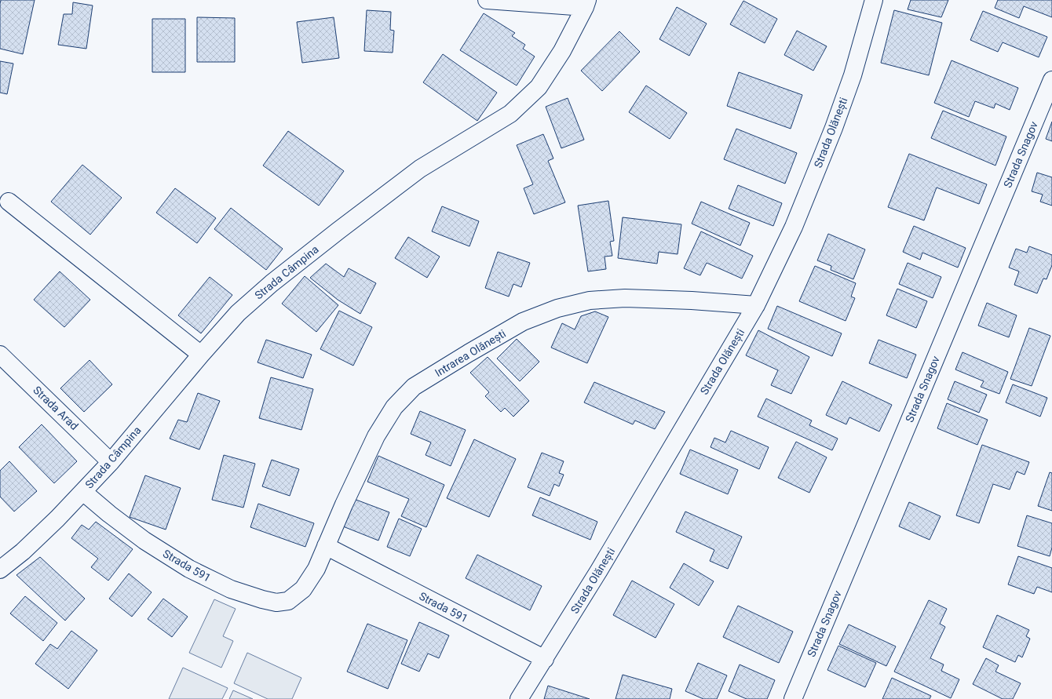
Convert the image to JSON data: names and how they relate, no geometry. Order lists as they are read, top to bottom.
{
  "streets": {
    "street": [
      "Strada Olănești",
      "Strada Snagov",
      "Strada Câmpina",
      "Intrarea Olănești",
      "Strada Arad",
      "Strada 591"
    ]
  },
  "crossings": [
    ["Strada Olănești", "Intrarea Olănești"],
    ["Strada Olănești", "Strada 591"],
    ["Strada Câmpina", "Strada Arad"],
    ["Strada Câmpina", "Strada 591"],
    ["Intrarea Olănești", "Strada 591"]
  ]
}
